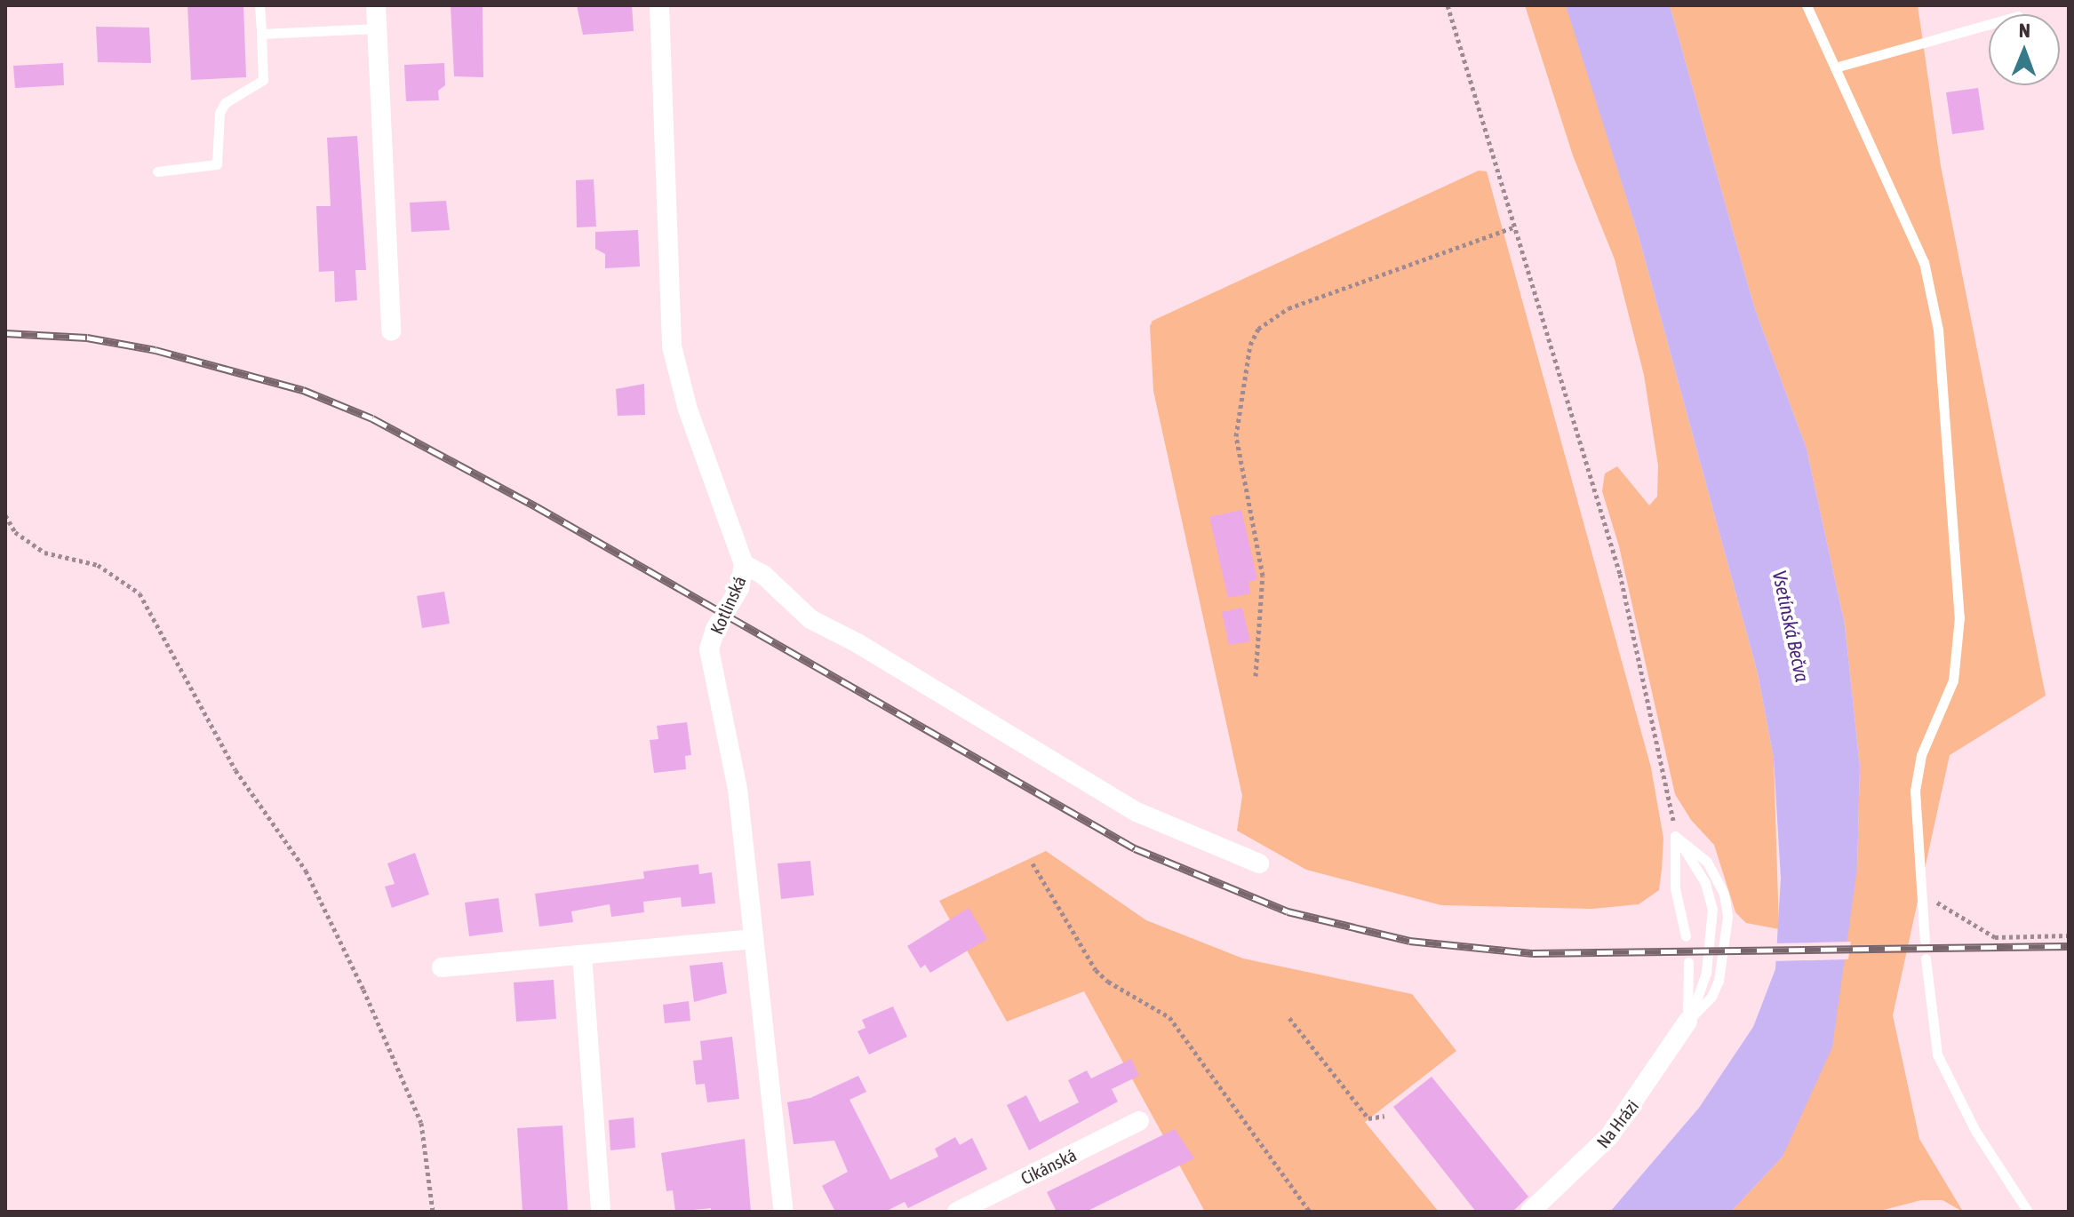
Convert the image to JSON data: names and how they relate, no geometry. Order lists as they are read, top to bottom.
{
  "streets": {
    "street": ["Kotlinská", "Na Hrázi", "Cikánská"]
  },
  "water": ["Vsetínská Bečva"],
  "north": "top"
}
